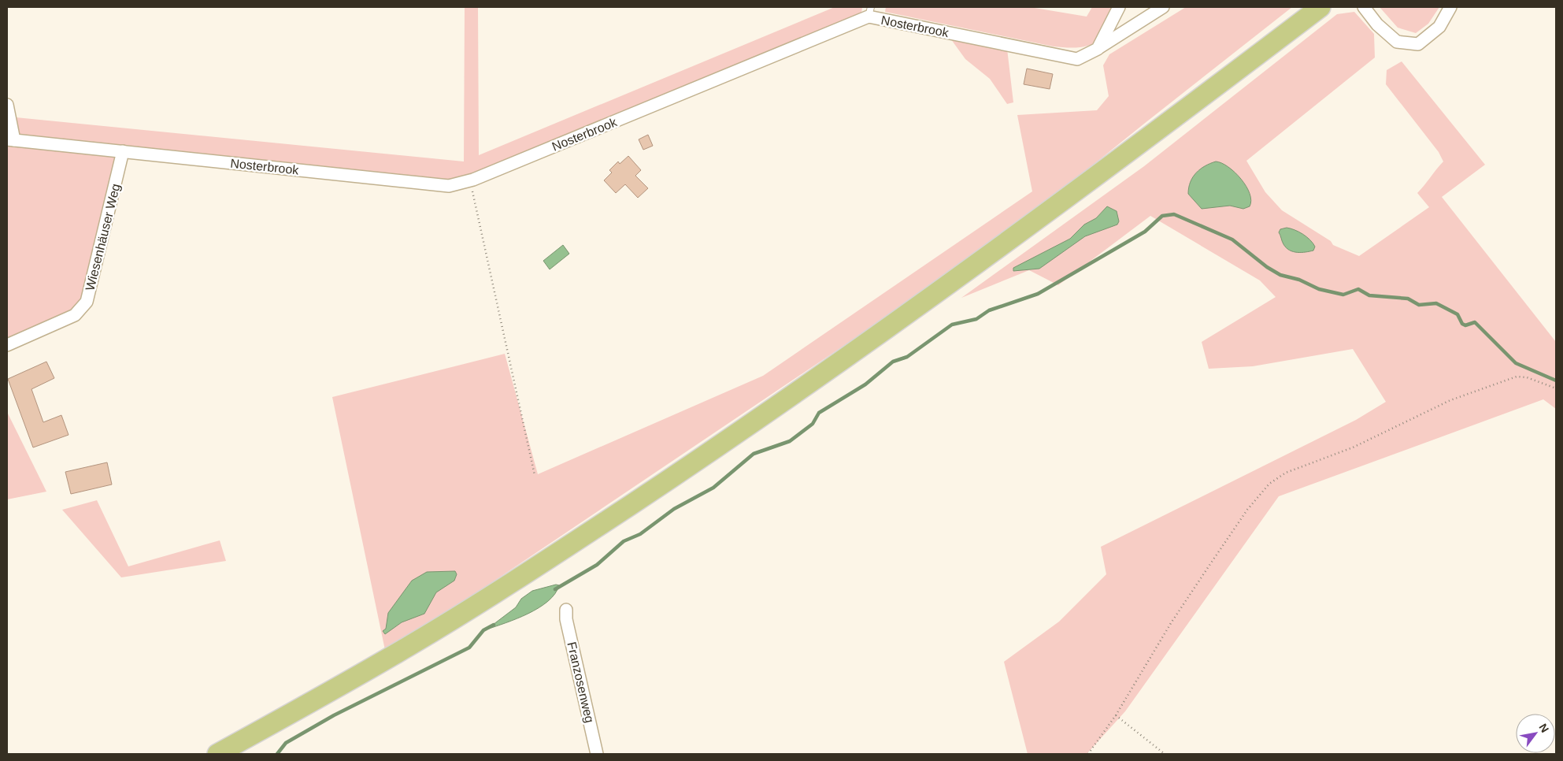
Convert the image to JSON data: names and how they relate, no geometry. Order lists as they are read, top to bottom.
{
  "streets": {
    "street": ["Nosterbrook", "Wiesenhäuser Weg", "Franzosenweg"]
  },
  "crossings": [
    ["Nosterbrook", "Wiesenhäuser Weg"]
  ],
  "north": "top right"
}
